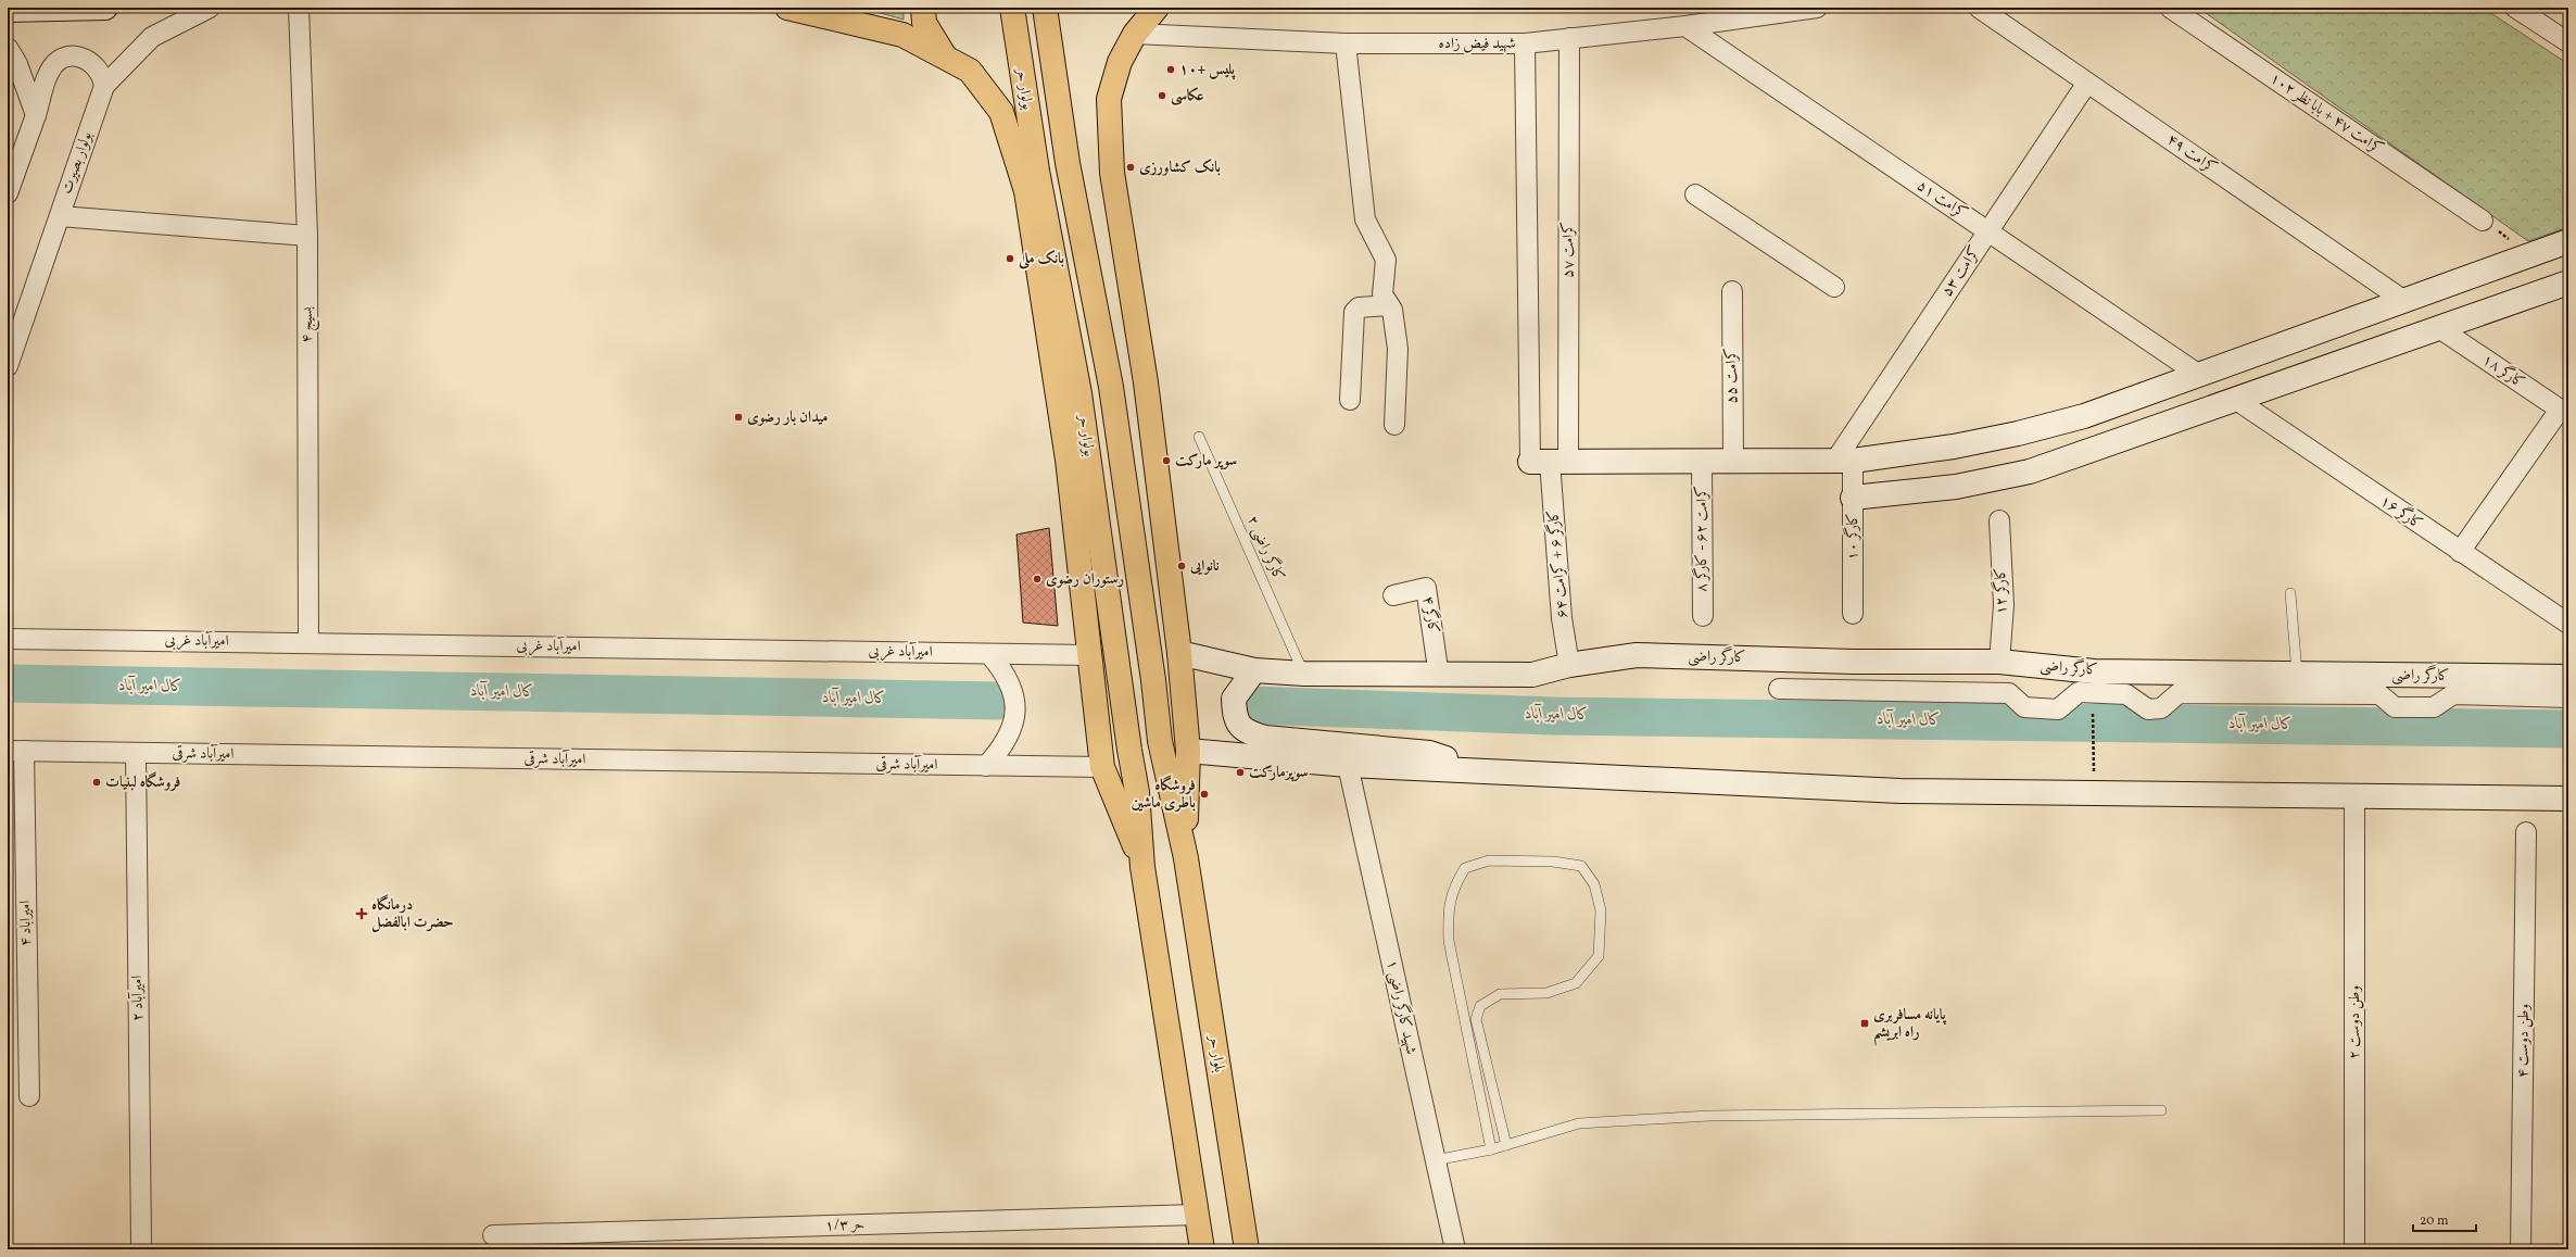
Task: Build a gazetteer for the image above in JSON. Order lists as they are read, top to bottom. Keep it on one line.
{"streets":{"main road":["بولوار حر","بلوار حر"],"street":["شهید فیض زاده","کرامت ۴۷ + بابا نظر ۱۰۲","کرامت ۴۹","بولوار بصیرت","کرامت ۵۱","کرامت ۵۷","کرامت ۵۳","بسیج ۴","کارگر ۱۸","کرامت ۵۵","کارگر ۱۶","کارگر ۱۰","کرامت ۶۲ - کارگر ۸","کارگر ۶ + کرامت ۶۴","کارگر ۱۲","کارگر ۴","امیرآباد غربی","کارگر راضی","امیرآباد شرقی","امیراباد ۴","امیرآباد ۲","شهید کارگر راضی ۱","وطن دوست ۲","وطن دوست ۴","حر ۱/۳"],"lane":["کارگر راضی ۲"]},"crossings":[["شهید فیض زاده","کرامت ۵۱"],["شهید فیض زاده","کرامت ۵۷"],["بولوار حر","بلوار حر"],["کرامت ۴۹","کرامت ۵۳"],["کرامت ۵۱","کرامت ۵۳"],["کرامت ۵۷","کارگر ۶ + کرامت ۶۴"],["کرامت ۵۳","کارگر ۱۰"],["بسیج ۴","امیرآباد غربی"],["کارگر راضی ۲","کارگر راضی"],["کارگر ۶ + کرامت ۶۴","کارگر راضی"],["کارگر ۱۲","کارگر راضی"],["کارگر ۴","کارگر راضی"],["امیرآباد شرقی","امیراباد ۴"],["امیرآباد شرقی","امیرآباد ۲"]],"water":["کال امیر آباد"],"places":{"other":["پلیس +۱۰","عکاسی","بانک کشاورزی","بانک ملی","میدان بار رضوی","سوپر مارکت","نانوایی","رستوران رضوی","سوپرمارکت","فروشگاه لبنیات","فروشگاه باطری ماشین"],"health":["درمانگاه حضرت ابالفضل"],"transit":["پایانه مسافربری راه ابریشم"]},"scale_bar":"20 m"}
